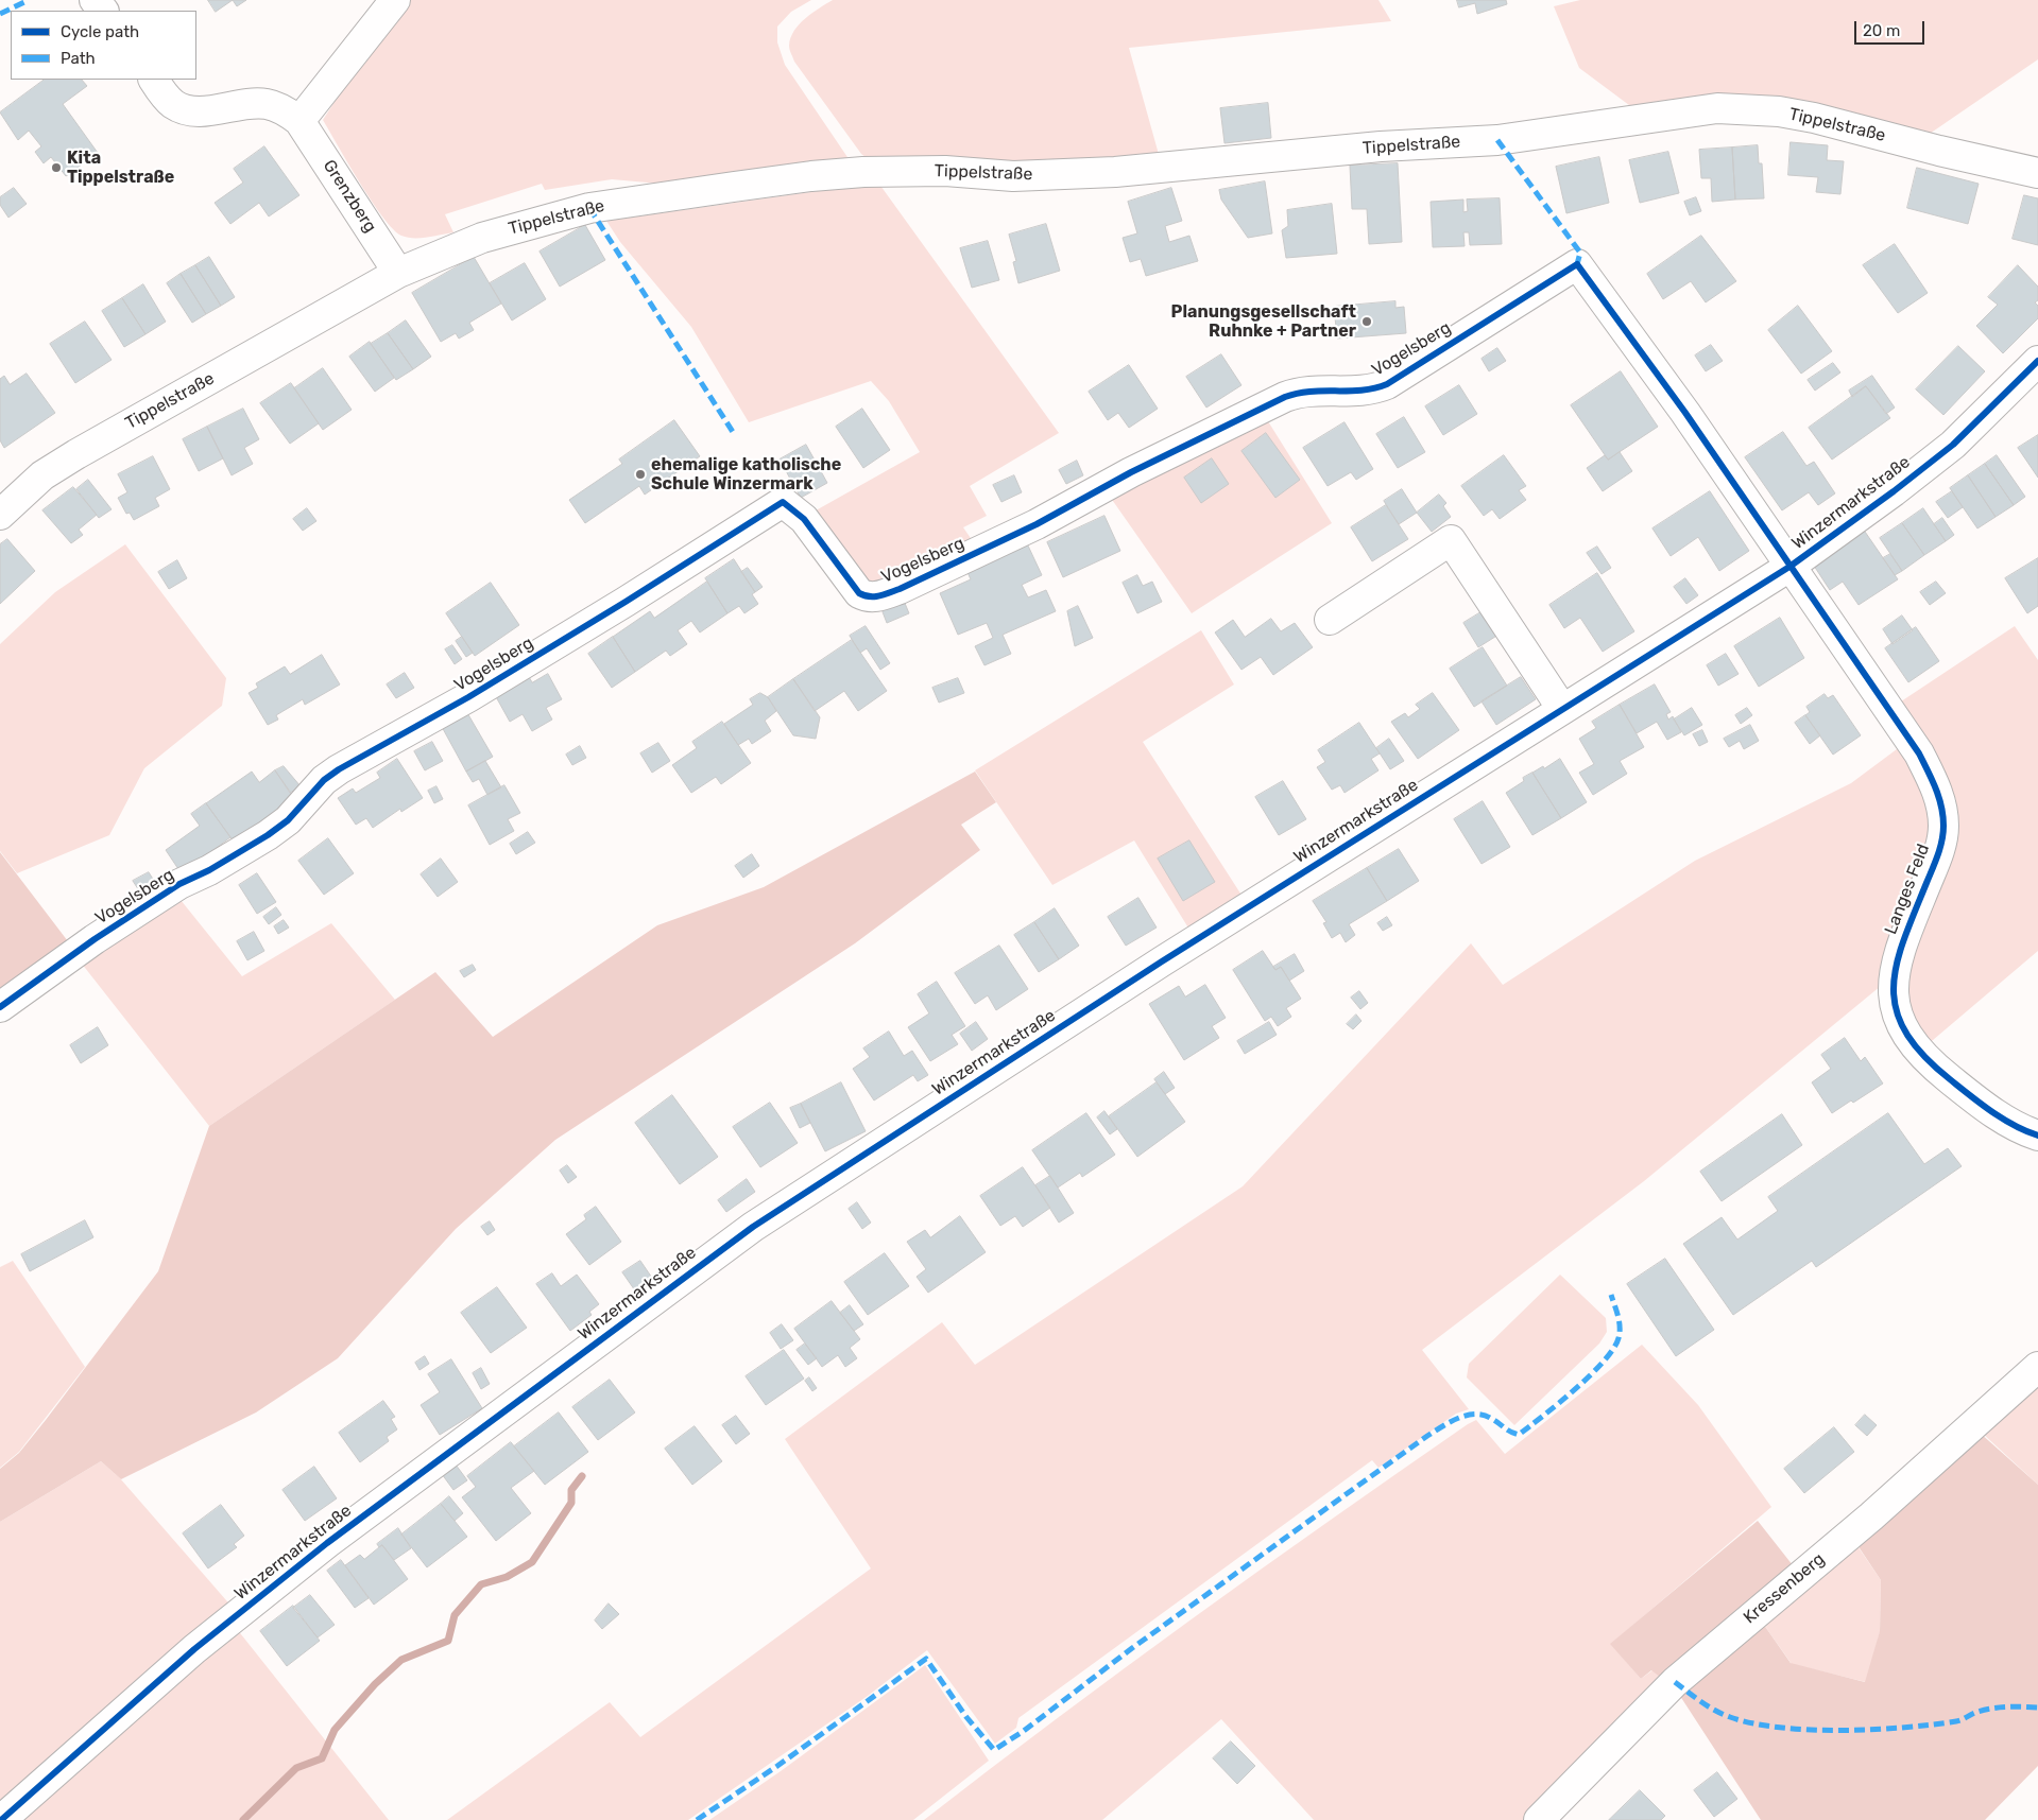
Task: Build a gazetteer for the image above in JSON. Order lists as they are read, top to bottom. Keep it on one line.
{"streets":{"street":["Tippelstraße","Grenzberg","Vogelsberg","Winzermarkstraße","Langes Feld","Kressenberg"]},"crossings":[["Tippelstraße","Grenzberg"],["Vogelsberg","Winzermarkstraße"],["Vogelsberg","Langes Feld"],["Winzermarkstraße","Langes Feld"]],"places":["Kita Tippelstraße","Planungsgesellschaft Ruhnke + Partner","ehemalige katholische Schule Winzermark"],"legend":["Cycle path","Path"],"scale_bar":"20 m"}
